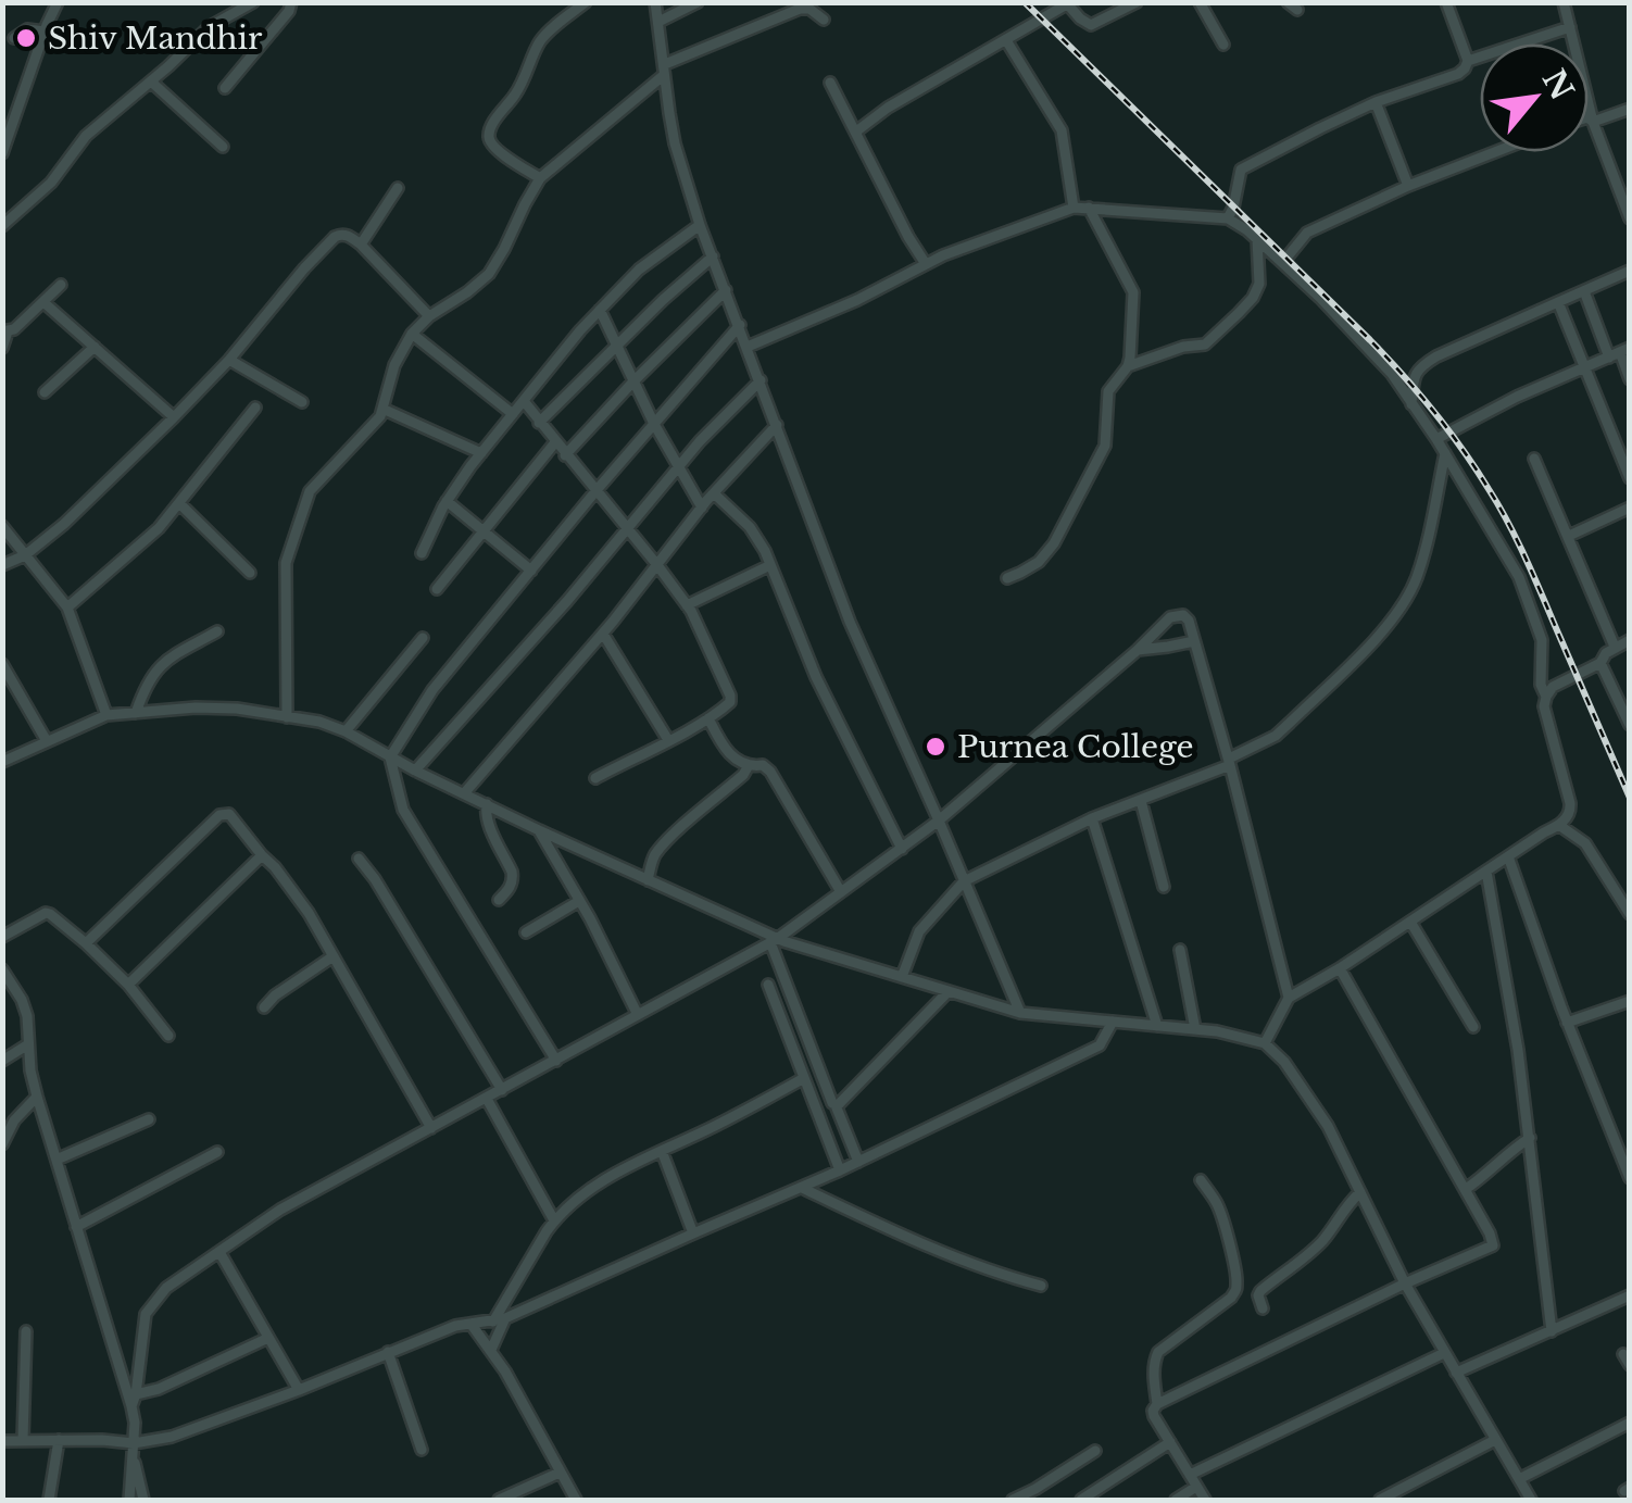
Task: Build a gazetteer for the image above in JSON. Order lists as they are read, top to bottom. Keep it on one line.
{"places":["Shiv Mandhir","Purnea College"],"north":"top right"}
